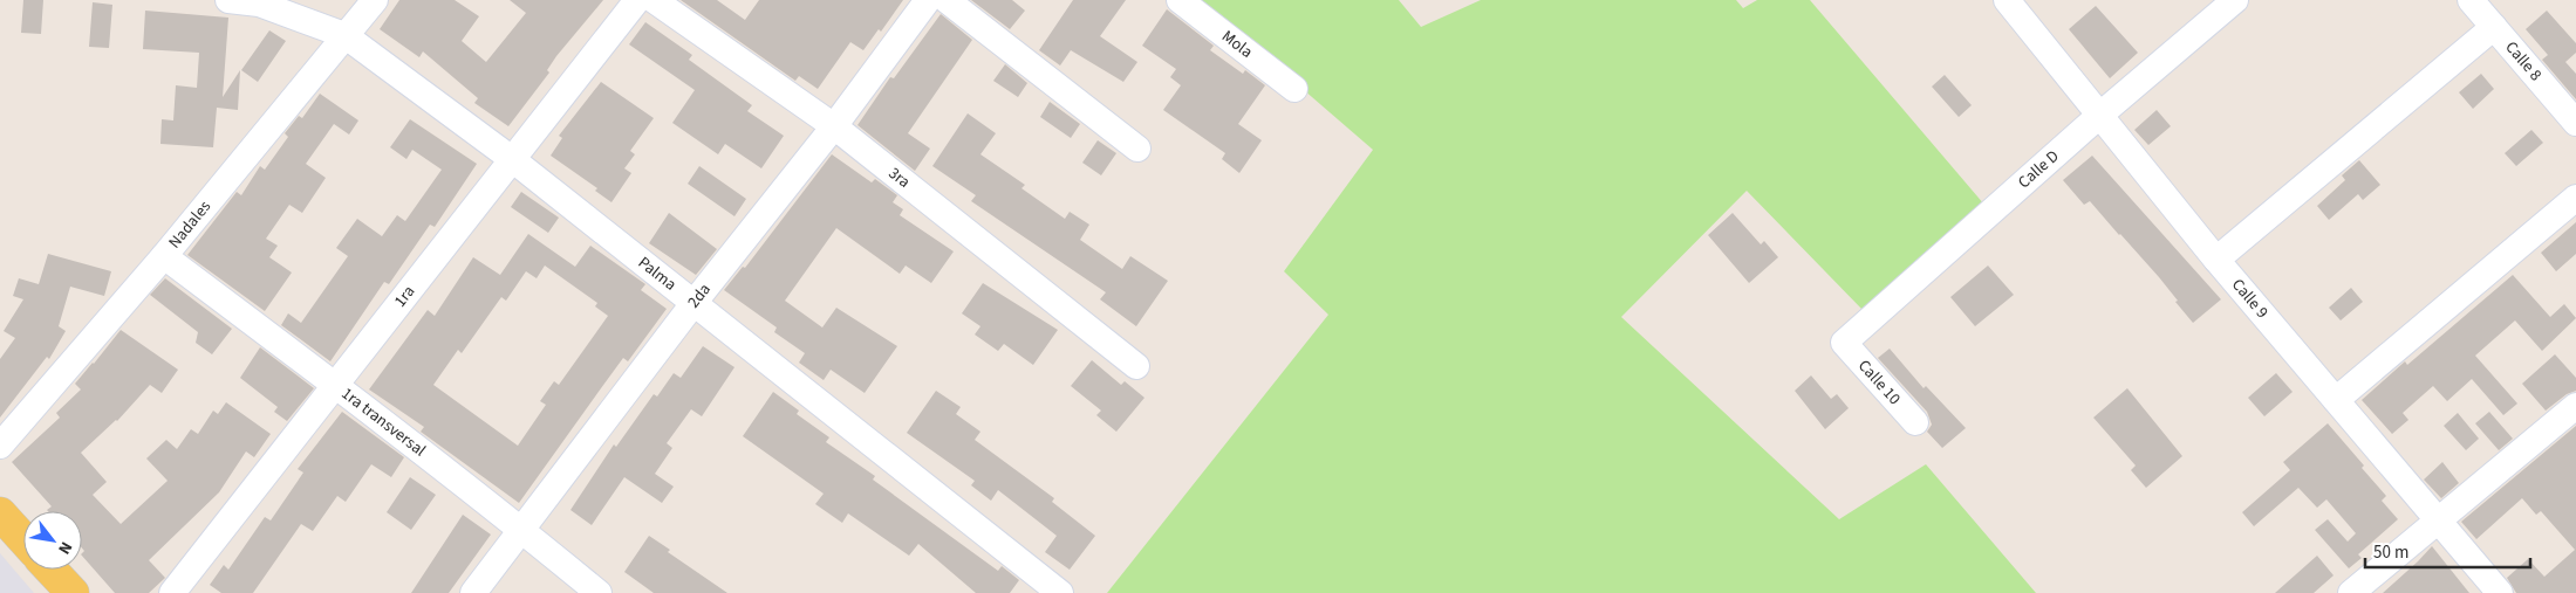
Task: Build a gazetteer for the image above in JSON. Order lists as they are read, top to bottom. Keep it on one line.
{"streets":{"street":["Mola","Calle 8","Calle D","3ra","Nadales","Palma","1ra","2da","Calle 9","Calle 10","1ra transversal"]},"crossings":[["Calle D","Calle 9"],["Calle D","Calle 10"],["3ra","2da"],["Nadales","Palma"],["Nadales","1ra transversal"],["Palma","1ra"],["Palma","2da"],["1ra","1ra transversal"],["2da","1ra transversal"]],"scale_bar":"50 m","north":"bottom right"}
